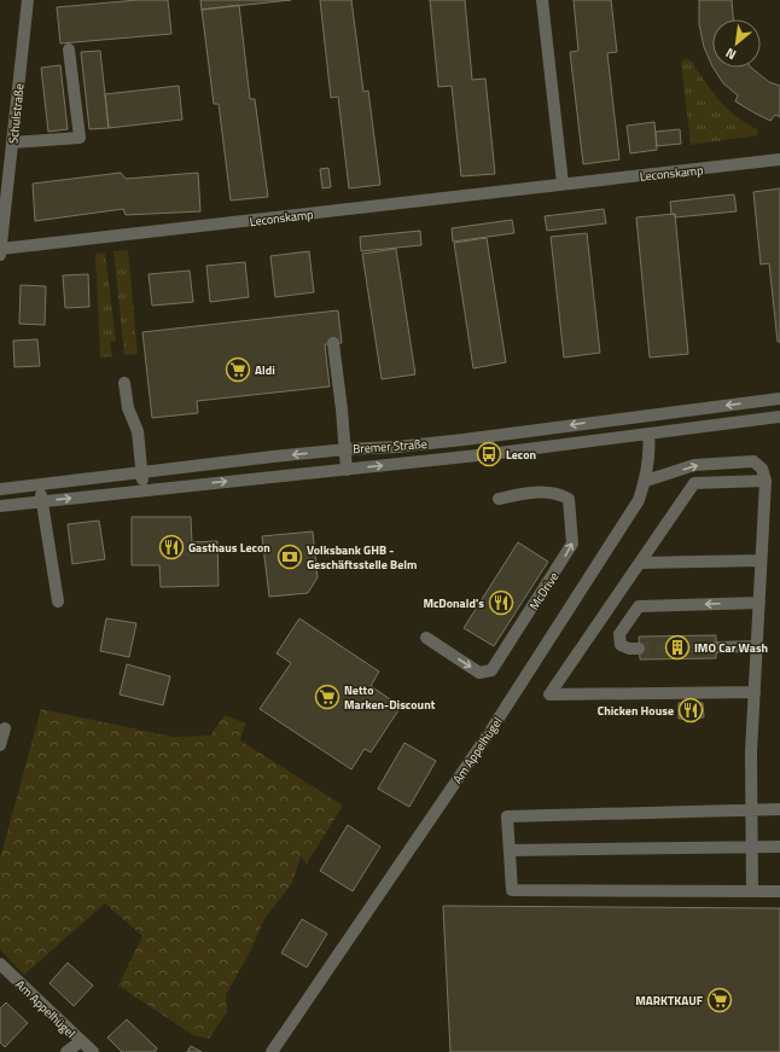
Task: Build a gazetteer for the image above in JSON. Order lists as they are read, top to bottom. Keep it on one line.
{"streets":{"street":["Schulstraße","Leconskamp","Bremer Straße","McDrive","Am Appelhügel"]},"crossings":[["Schulstraße","Leconskamp"],["Bremer Straße","Am Appelhügel"]],"places":{"supermarket":["Aldi","Netto Marken-Discount","MARKTKAUF"],"bus stop":["Lecon"],"restaurant":["Gasthaus Lecon","McDonald's","Chicken House"],"bank":["Volksbank GHB - Geschäftsstelle Belm"],"building":["IMO Car Wash"]},"north":"bottom left"}
